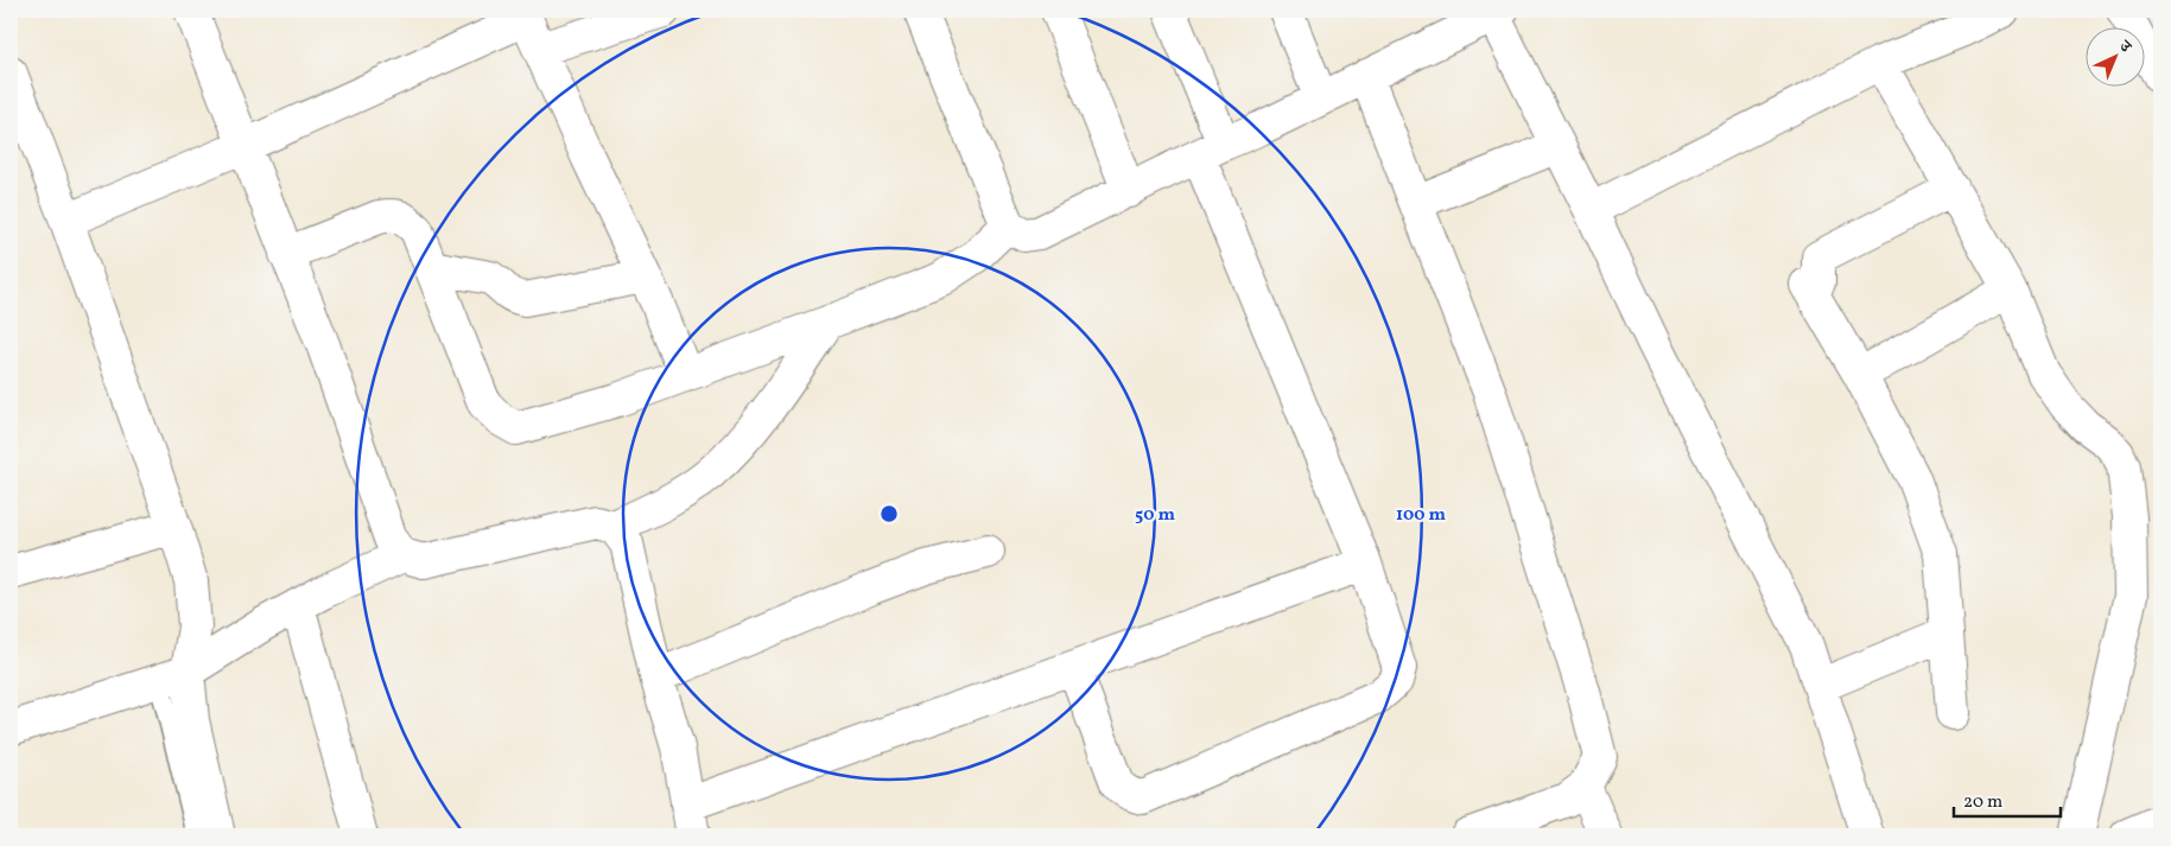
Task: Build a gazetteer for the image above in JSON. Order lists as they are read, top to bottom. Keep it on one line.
{"scale_bar":"20 m","north":"top right","rings":["50 m","100 m"]}
